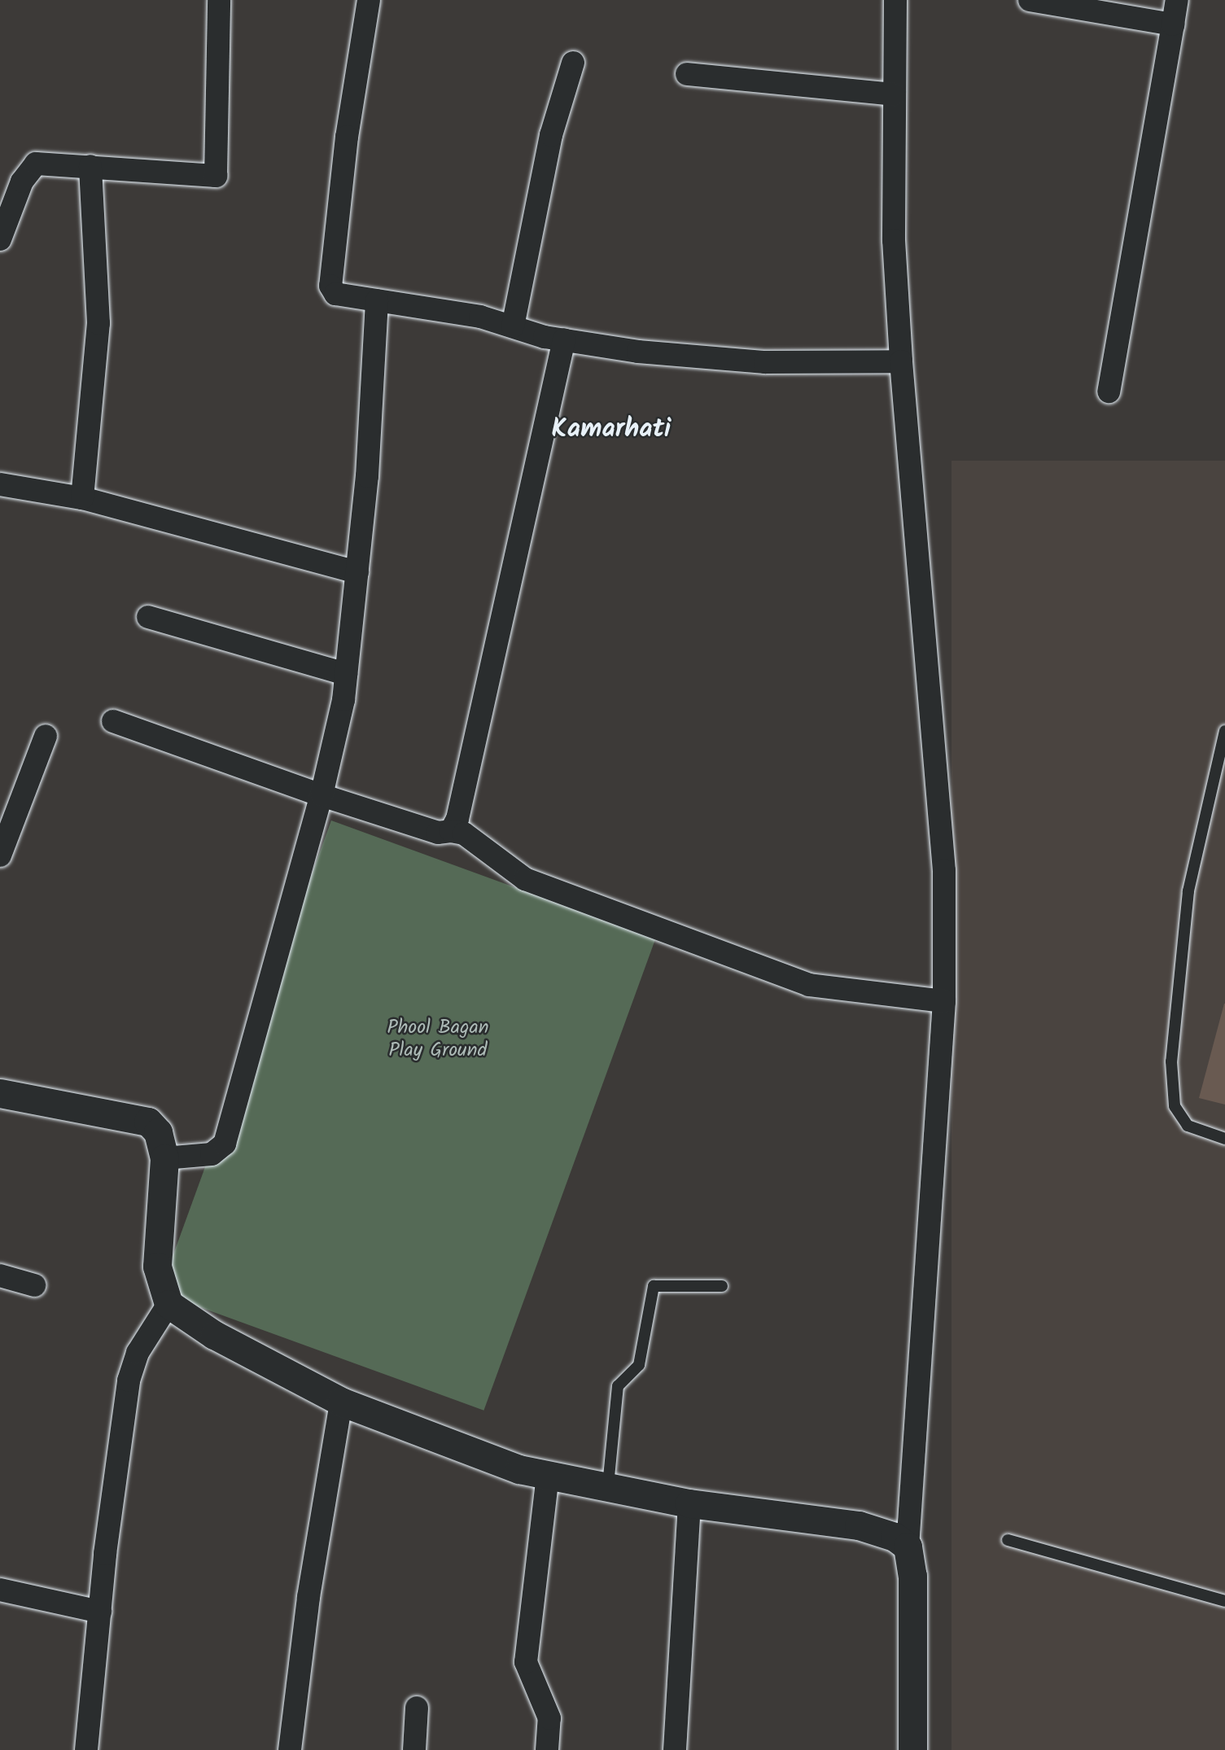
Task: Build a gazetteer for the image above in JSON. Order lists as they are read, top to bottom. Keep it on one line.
{"districts":["Kamarhati"],"parks":["Phool Bagan Play Ground"]}
